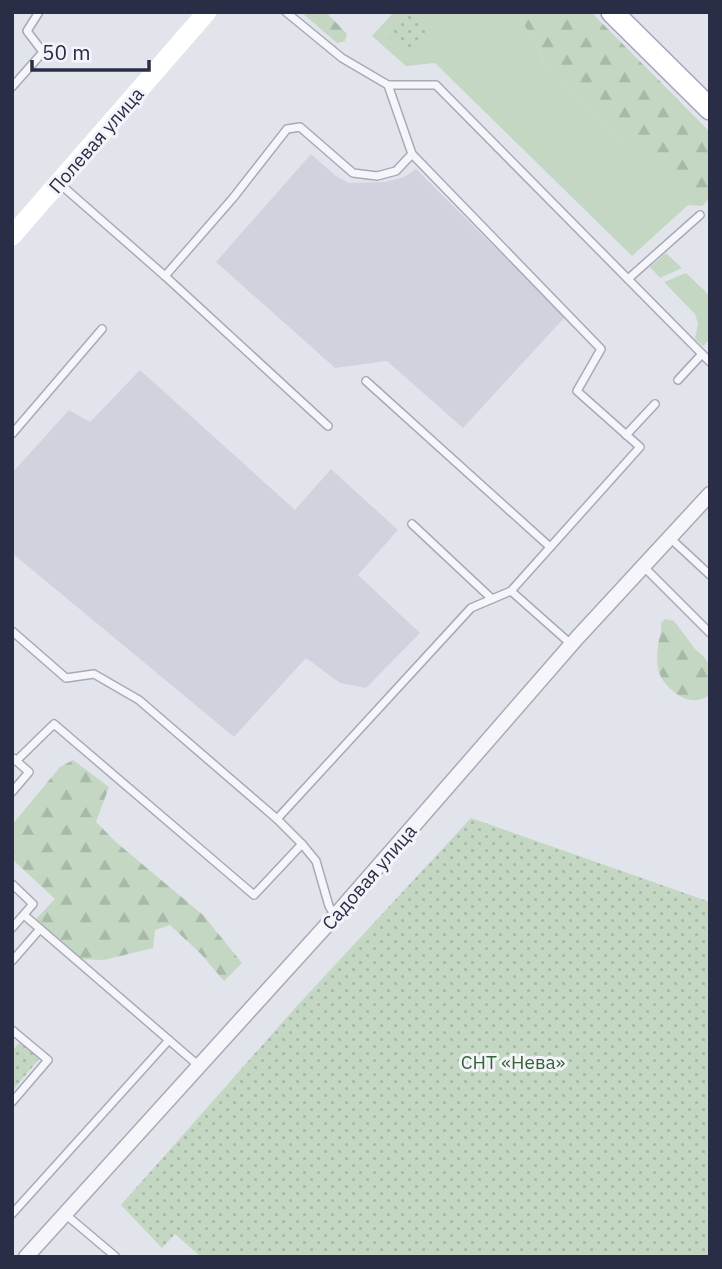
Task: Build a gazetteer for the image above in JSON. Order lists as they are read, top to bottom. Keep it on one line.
{"streets":{"street":["Полевая улица","Садовая улица"]},"parks":["СНТ «Нева»"],"scale_bar":"50 m"}
